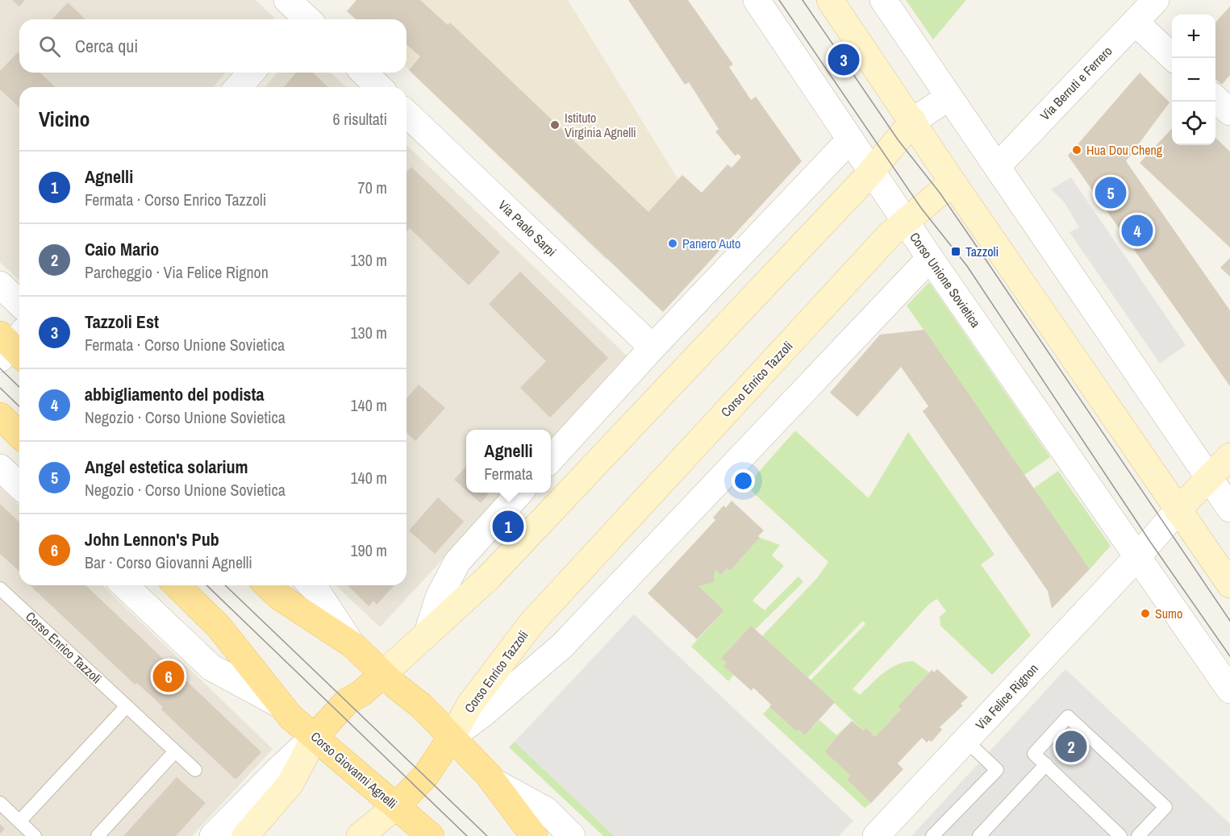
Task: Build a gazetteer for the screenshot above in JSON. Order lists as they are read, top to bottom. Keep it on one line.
{"streets":{"main road":["Corso Giovanni Agnelli"],"street":["Via Berruti e Ferrero","Via Paolo Sarpi","Corso Unione Sovietica","Corso Enrico Tazzoli","Via Felice Rignon"]},"crossings":[["Corso Unione Sovietica","Corso Enrico Tazzoli"],["Corso Unione Sovietica","Via Felice Rignon"]],"places":{"other":["Istituto Virginia Agnelli","Hua Dou Cheng","Panero Auto","Sumo"],"transit":["Tazzoli"]},"page":{"map_buttons":["+","−"],"search":"Cerca qui","pins":["3","5","4","1","6","2"],"heading":["Vicino","6 risultati"],"list":[{"mark":"1","name":"Agnelli","note":"Fermata · Corso Enrico Tazzoli","value":"70 m"},{"mark":"2","name":"Caio Mario","note":"Parcheggio · Via Felice Rignon","value":"130 m"},{"mark":"3","name":"Tazzoli Est","note":"Fermata · Corso Unione Sovietica","value":"130 m"},{"mark":"4","name":"abbigliamento del podista","note":"Negozio · Corso Unione Sovietica","value":"140 m"},{"mark":"5","name":"Angel estetica solarium","note":"Negozio · Corso Unione Sovietica","value":"140 m"},{"mark":"6","name":"John Lennon's Pub","note":"Bar · Corso Giovanni Agnelli","value":"190 m"}],"popup":["Agnelli","Fermata"]}}
